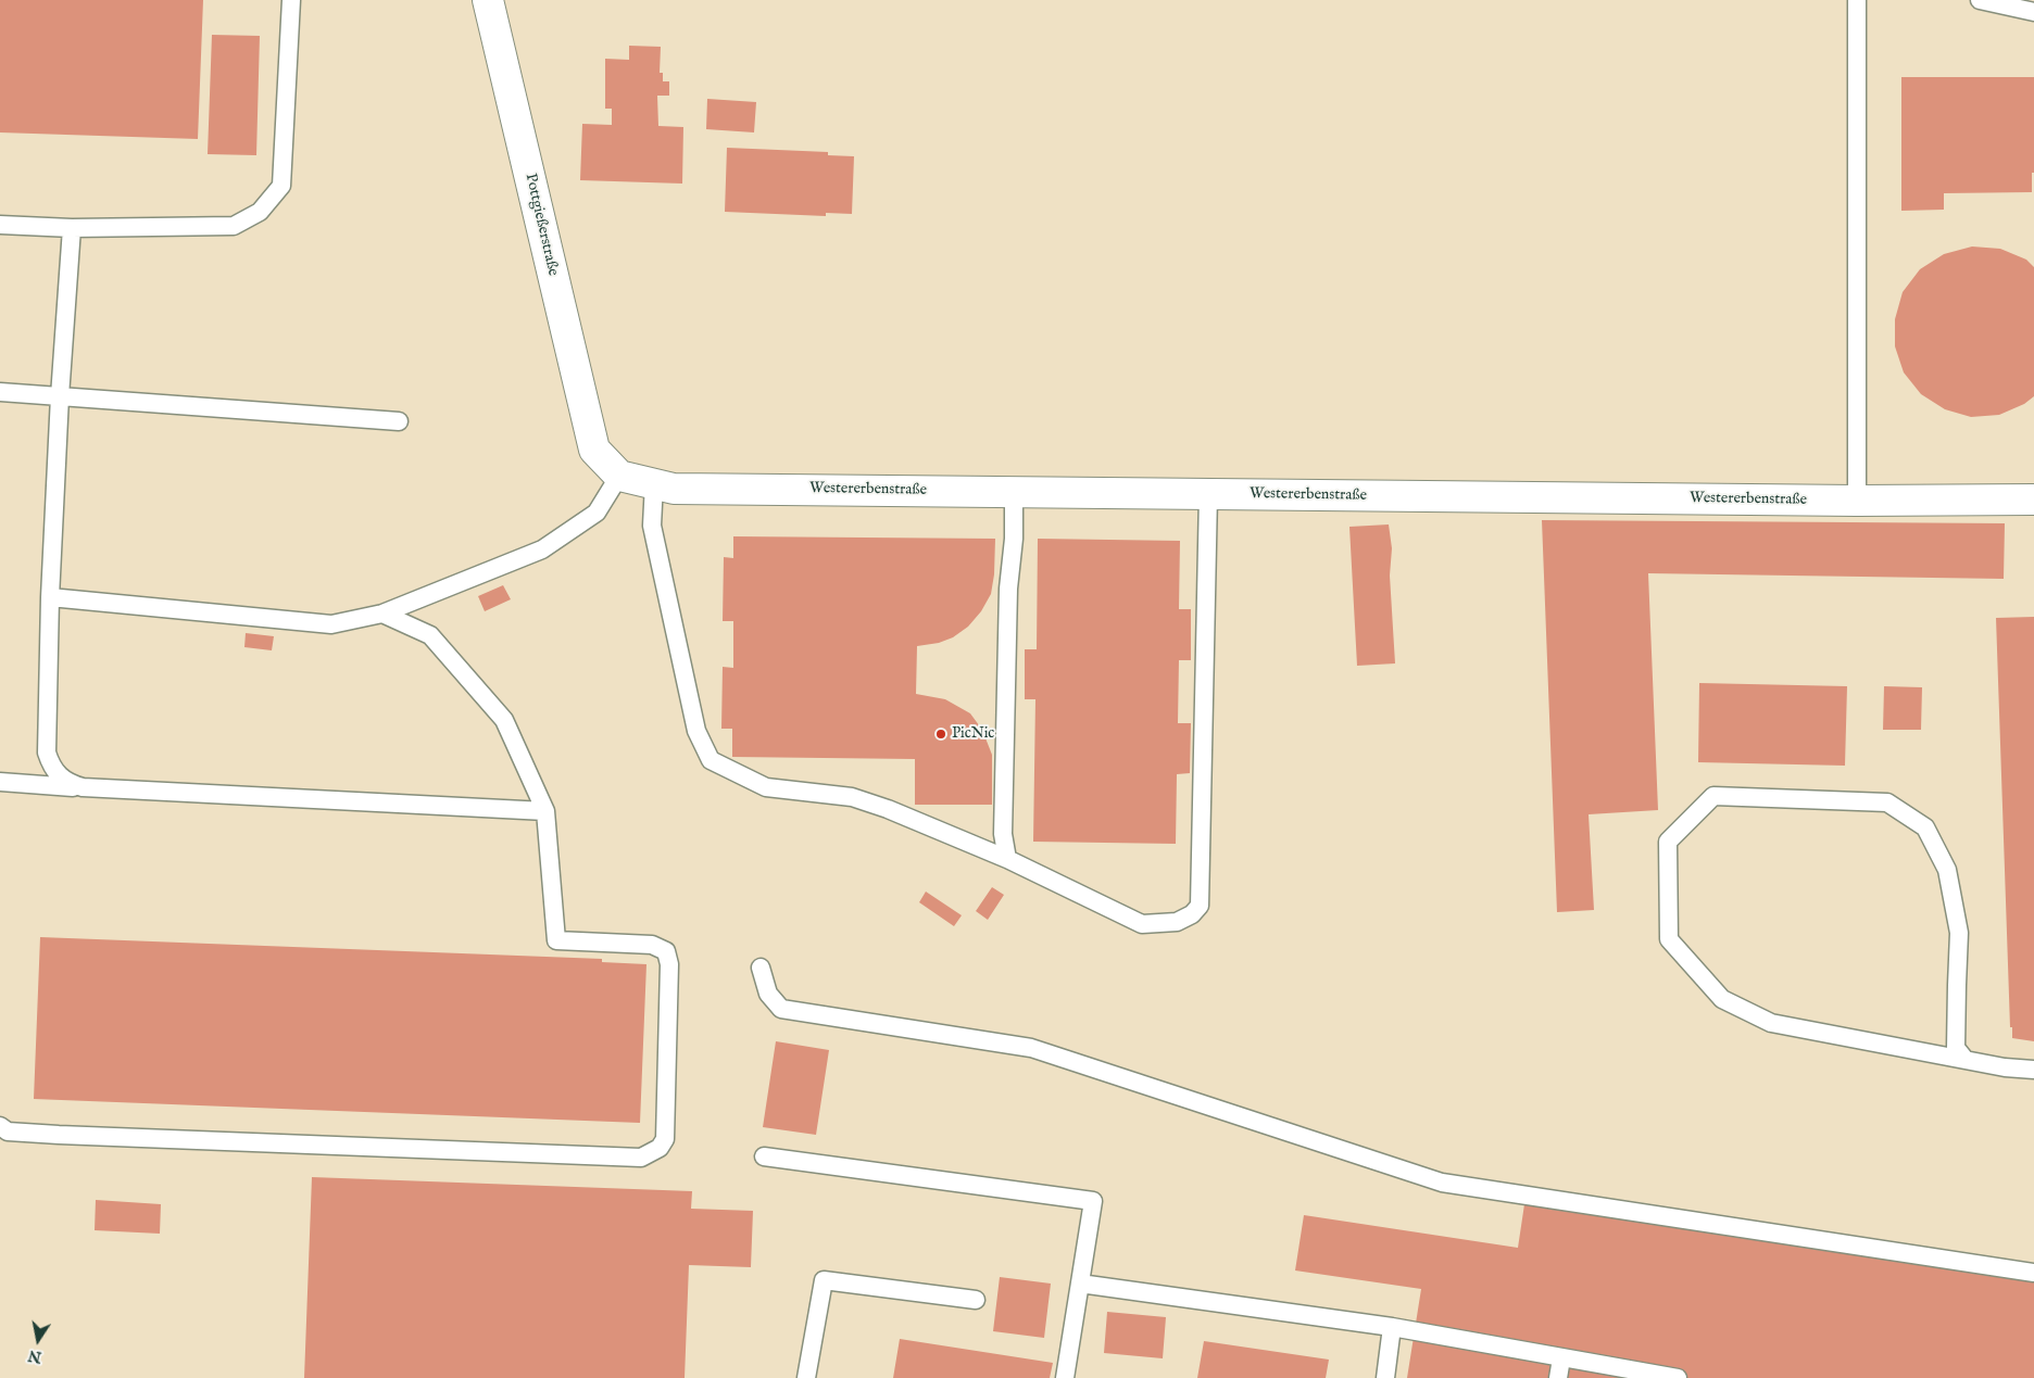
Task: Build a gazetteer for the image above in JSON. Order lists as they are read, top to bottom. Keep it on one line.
{"streets":{"street":["Pottgießerstraße","Westererbenstraße"]},"crossings":[["Pottgießerstraße","Westererbenstraße"]],"places":["PicNic"],"north":"bottom"}
